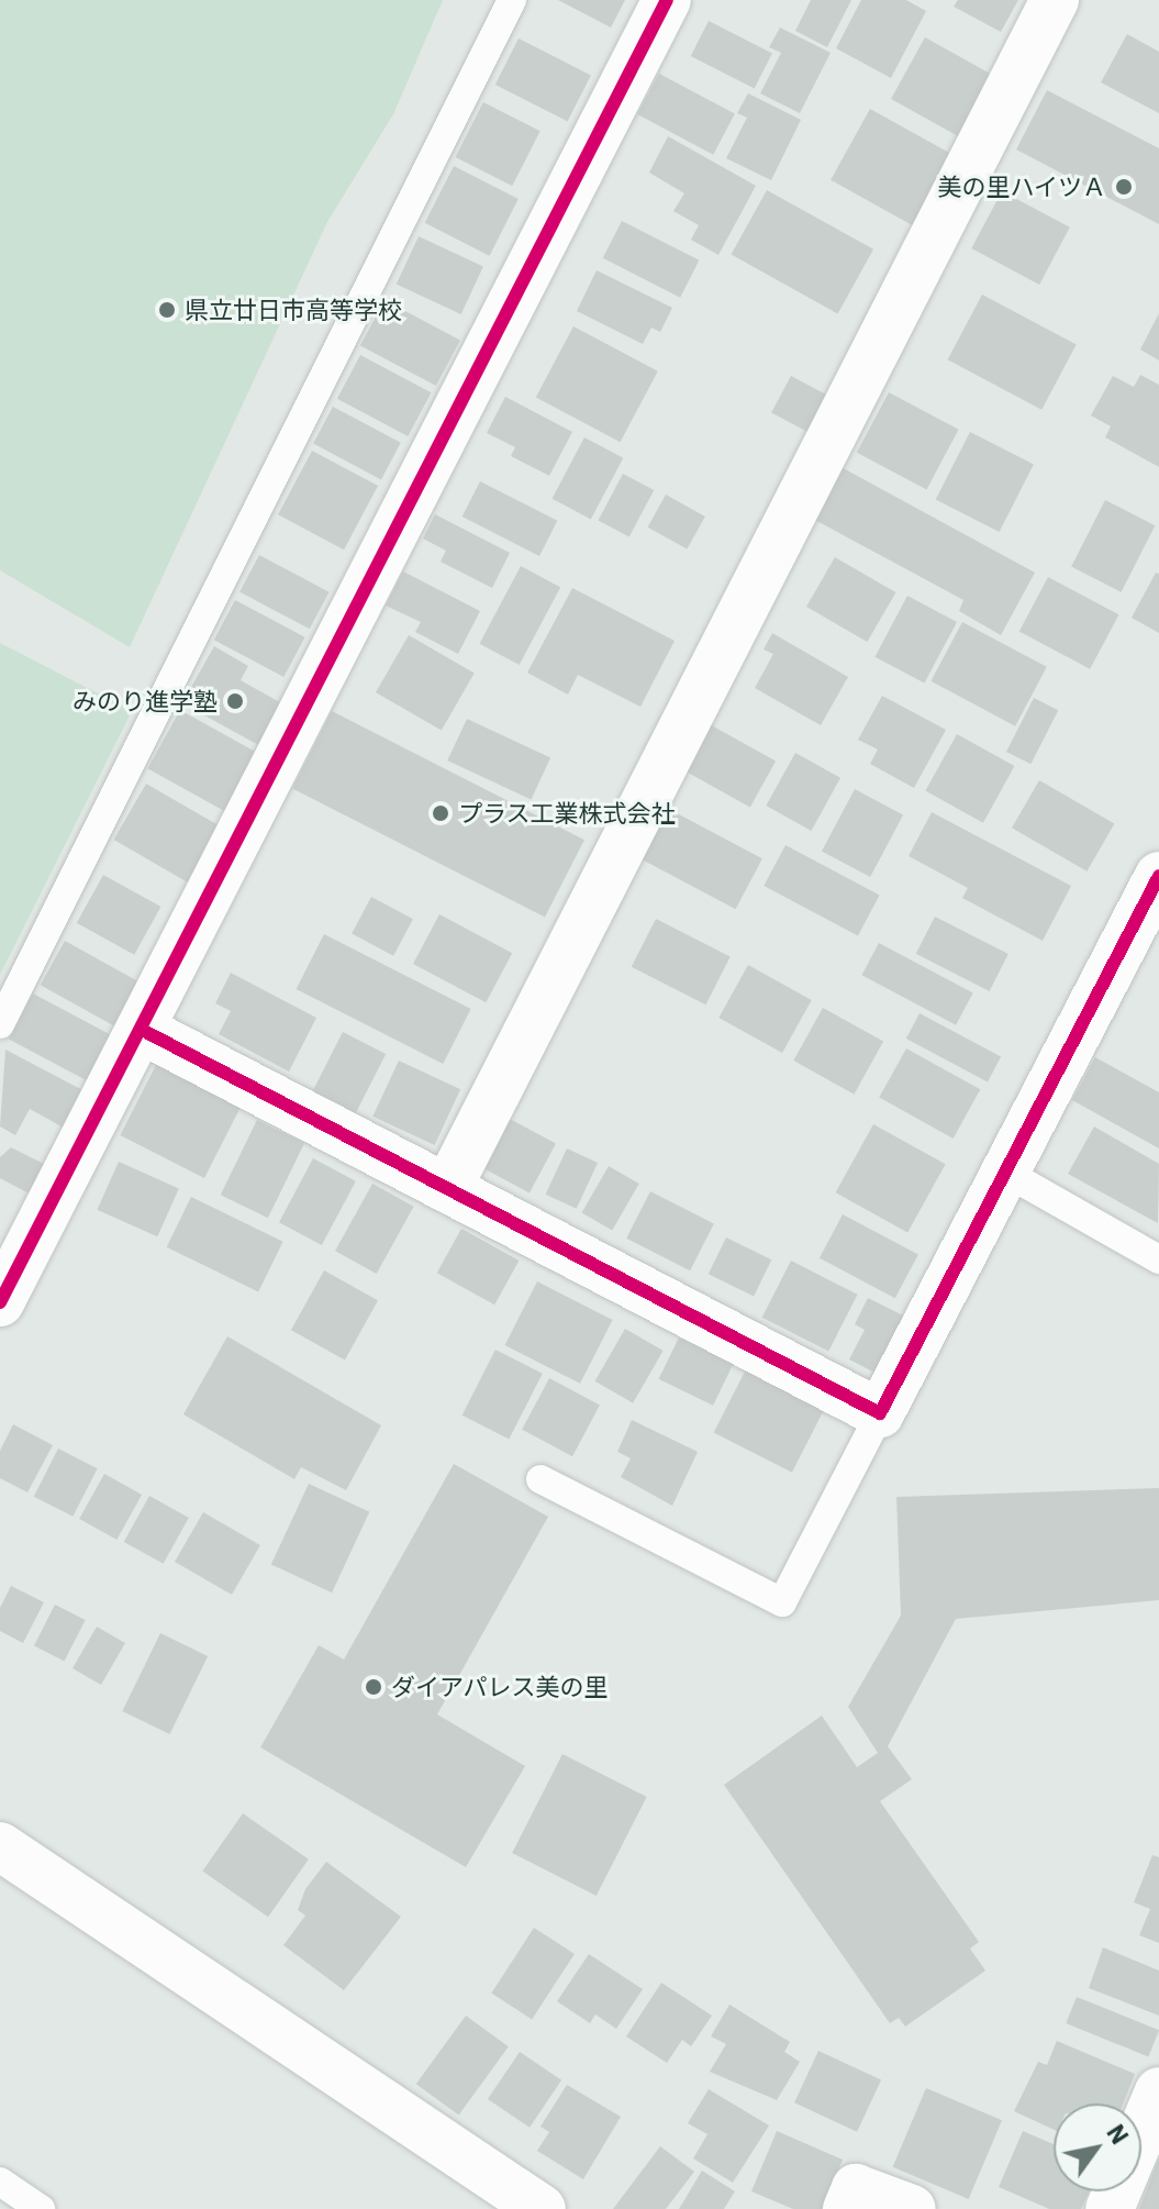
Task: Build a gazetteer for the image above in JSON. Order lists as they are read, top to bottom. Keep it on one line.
{"places":["美の里ハイツＡ","県立廿日市高等学校","みのり進学塾","プラス工業株式会社","ダイアパレス美の里"],"north":"top right"}
